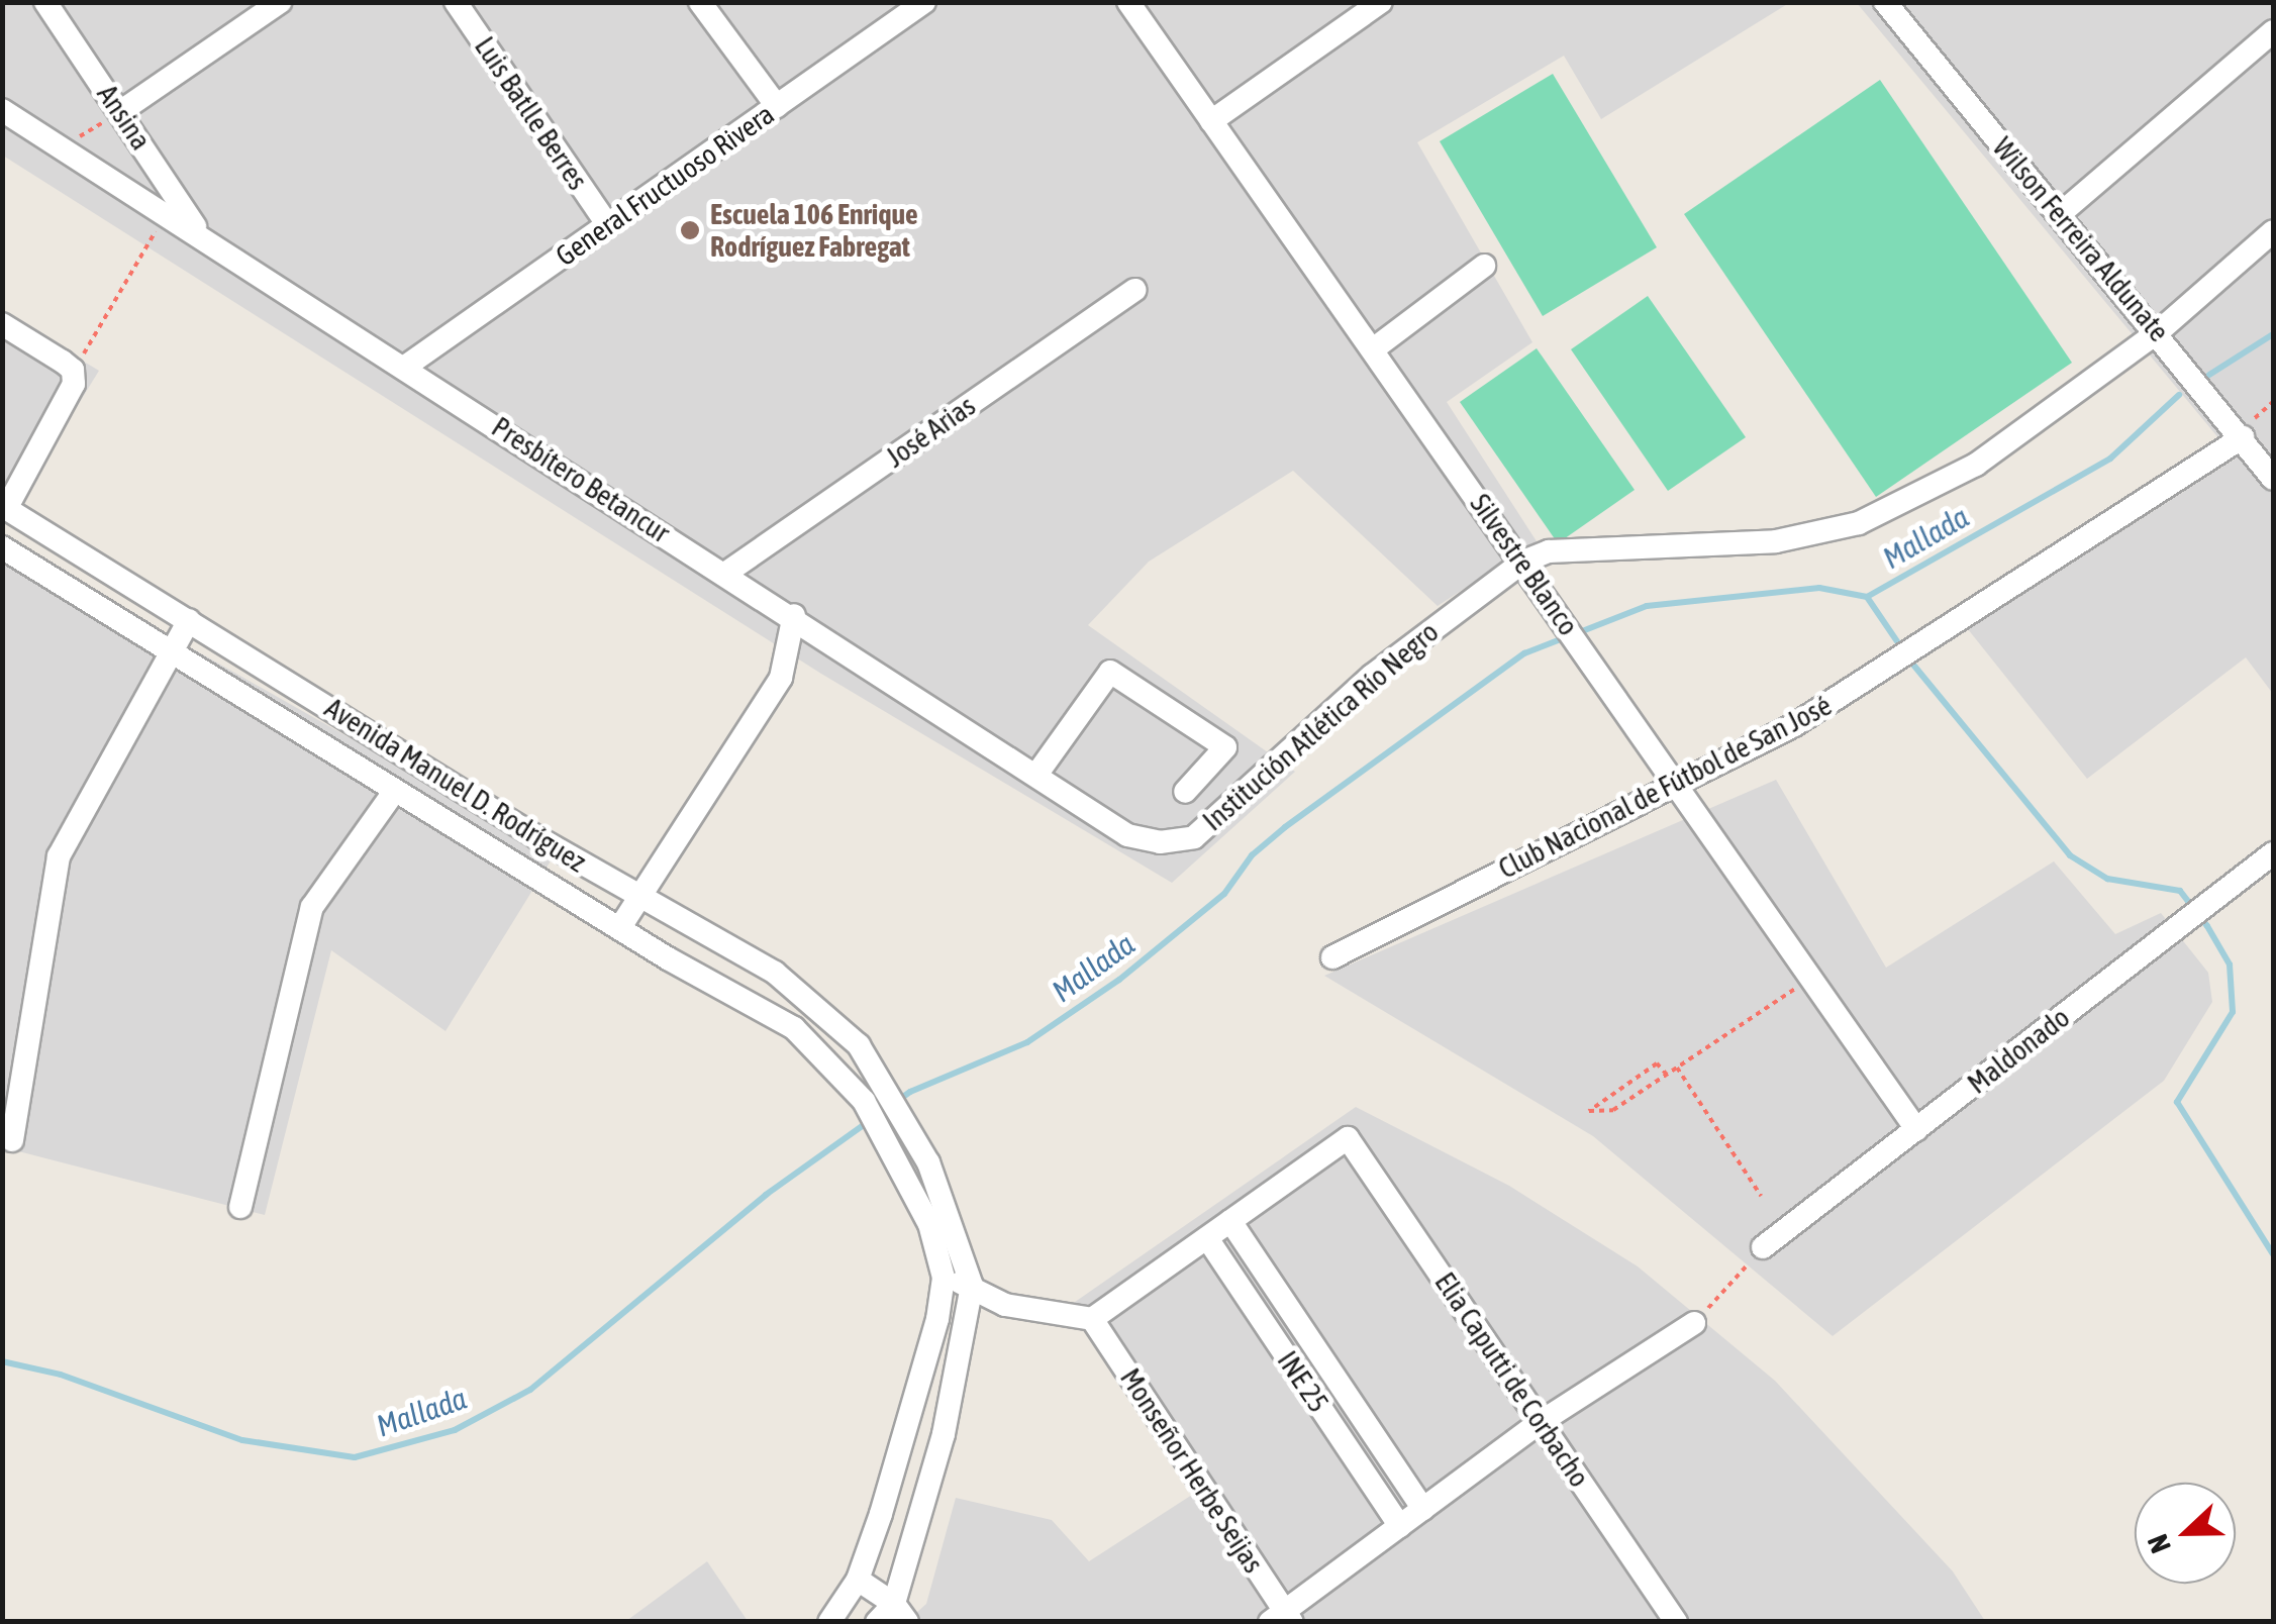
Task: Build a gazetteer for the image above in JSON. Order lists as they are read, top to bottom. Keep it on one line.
{"streets":{"street":["Luis Batlle Berres","Ansina","General Fructuoso Rivera","Wilson Ferreira Aldunate","José Arias","Presbítero Betancur","Silvestre Blanco","Institución Atlética Río Negro","Avenida Manuel D. Rodríguez","Club Nacional de Fútbol de San José","Maldonado","Elia Caputti de Corbacho","INE 25","Monseñor Herbe Seijas"]},"crossings":[["Luis Batlle Berres","General Fructuoso Rivera"],["Ansina","Presbítero Betancur"],["General Fructuoso Rivera","Presbítero Betancur"],["Wilson Ferreira Aldunate","Institución Atlética Río Negro"],["Wilson Ferreira Aldunate","Club Nacional de Fútbol de San José"],["José Arias","Presbítero Betancur"],["Presbítero Betancur","Institución Atlética Río Negro"],["Silvestre Blanco","Institución Atlética Río Negro"],["Silvestre Blanco","Club Nacional de Fútbol de San José"],["Silvestre Blanco","Maldonado"],["Elia Caputti de Corbacho","INE 25"]],"water":["Mallada"],"places":["Escuela 106 Enrique Rodríguez Fabregat"],"north":"left"}
